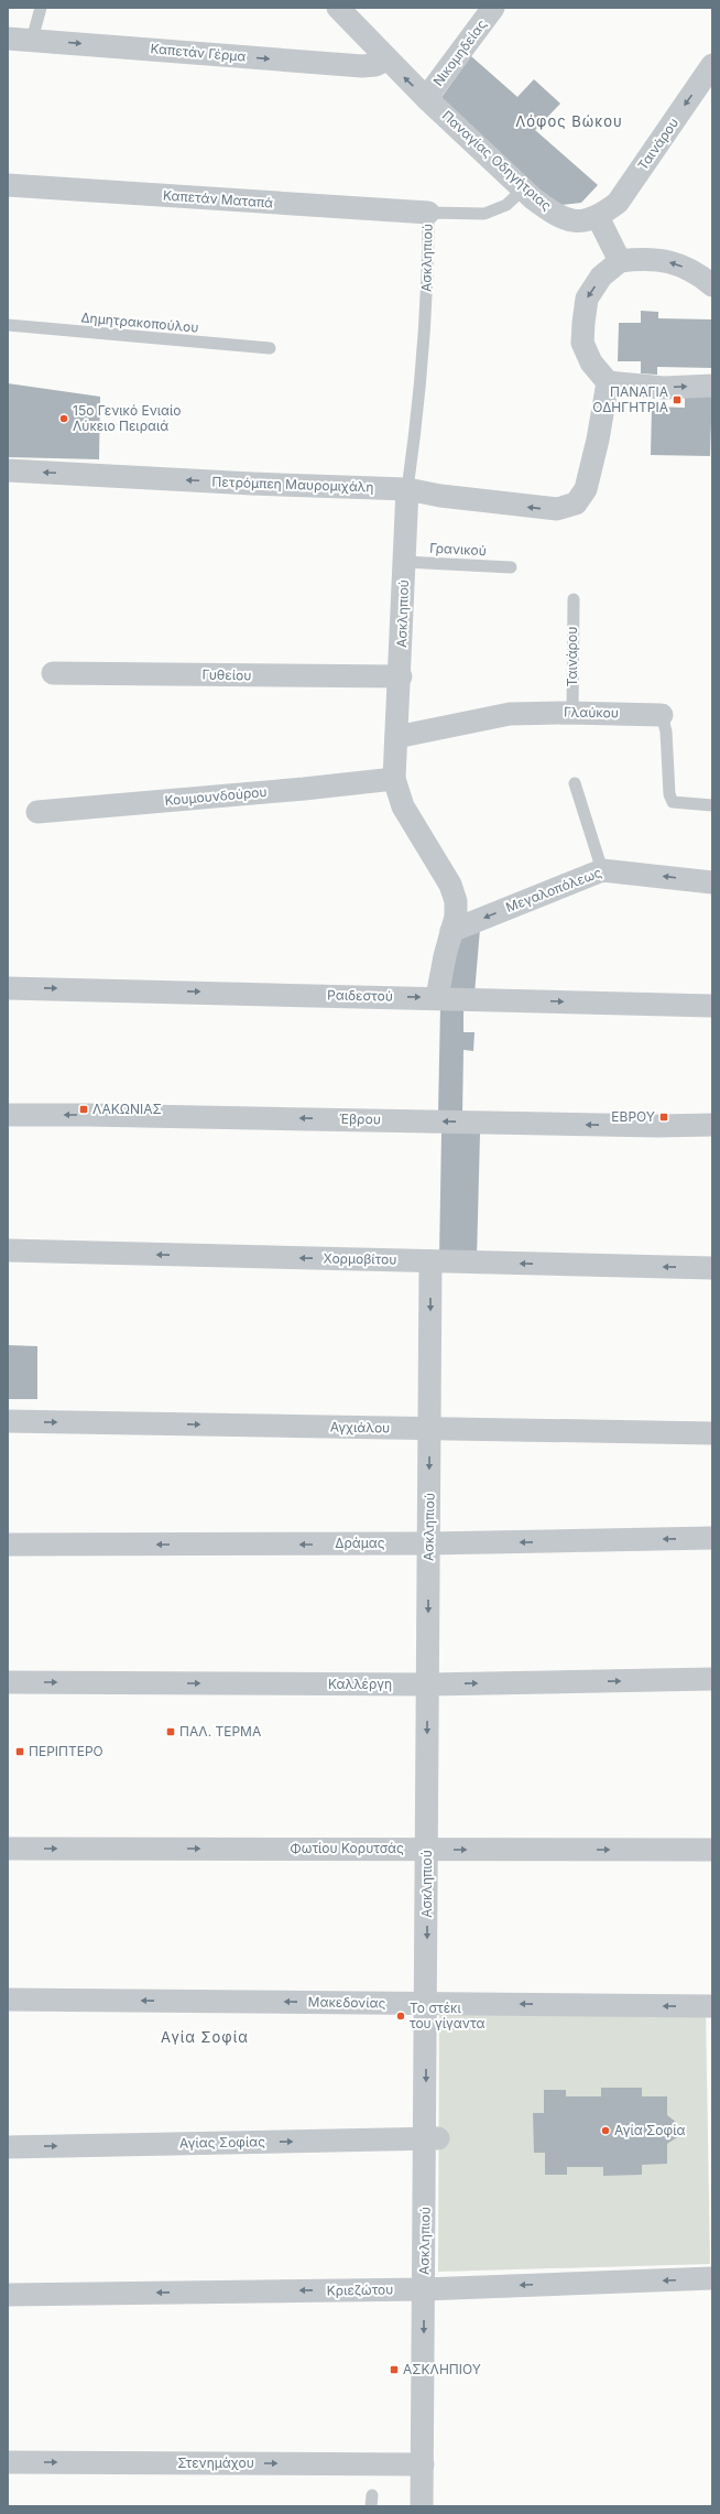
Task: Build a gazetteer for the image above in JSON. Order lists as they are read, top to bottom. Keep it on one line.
{"streets":{"street":["Καπετάν Γέρμα","Νικομηδείας","Ταινάρου","Παναγίας Οδηγήτριας","Καπετάν Ματαπά","Ασκληπιού","Πετρόμπεη Μαυρομιχάλη","Γυθείου","Γλαύκου","Κουμουνδούρου","Μεγαλοπόλεως","Ραιδεστού","Έβρου","Χορμοβίτου","Αγχιάλου","Δράμας","Καλλέργη","Φωτίου Κορυτσάς","Μακεδονίας","Αγίας Σοφίας","Κριεζώτου","Στενημάχου"],"lane":["Δημητρακοπούλου","Γρανικού"]},"crossings":[["Καπετάν Γέρμα","Παναγίας Οδηγήτριας"],["Νικομηδείας","Παναγίας Οδηγήτριας"],["Ταινάρου","Παναγίας Οδηγήτριας"],["Ταινάρου","Γλαύκου"],["Καπετάν Ματαπά","Ασκληπιού"],["Ασκληπιού","Πετρόμπεη Μαυρομιχάλη"],["Ασκληπιού","Γρανικού"],["Ασκληπιού","Γυθείου"],["Ασκληπιού","Γλαύκου"],["Ασκληπιού","Κουμουνδούρου"],["Ασκληπιού","Μεγαλοπόλεως"],["Ασκληπιού","Ραιδεστού"],["Ασκληπιού","Χορμοβίτου"],["Ασκληπιού","Αγχιάλου"],["Ασκληπιού","Δράμας"],["Ασκληπιού","Καλλέργη"],["Ασκληπιού","Φωτίου Κορυτσάς"],["Ασκληπιού","Μακεδονίας"],["Ασκληπιού","Αγίας Σοφίας"],["Ασκληπιού","Κριεζώτου"],["Ασκληπιού","Στενημάχου"]],"one_way":["Καπετάν Γέρμα","Ταινάρου","Ασκληπιού","Πετρόμπεη Μαυρομιχάλη","Μεγαλοπόλεως","Ραιδεστού","Έβρου","Χορμοβίτου","Αγχιάλου","Δράμας","Καλλέργη","Φωτίου Κορυτσάς","Μακεδονίας","Αγίας Σοφίας","Κριεζώτου","Στενημάχου"],"districts":["Λόφος Βώκου","Αγία Σοφία"],"places":{"transit":["ΠΑΝΑΓΙΑ ΟΔΗΓΗΤΡΙΑ","ΛΑΚΩΝΙΑΣ","ΕΒΡΟΥ","ΠΑΛ. ΤΕΡΜΑ","ΠΕΡΙΠΤΕΡΟ","ΑΣΚΛΗΠΙΟΥ"],"other":["15ο Γενικό Ενιαίο Λύκειο Πειραιά","Το στέκι του γίγαντα","Αγία Σοφία"]}}
